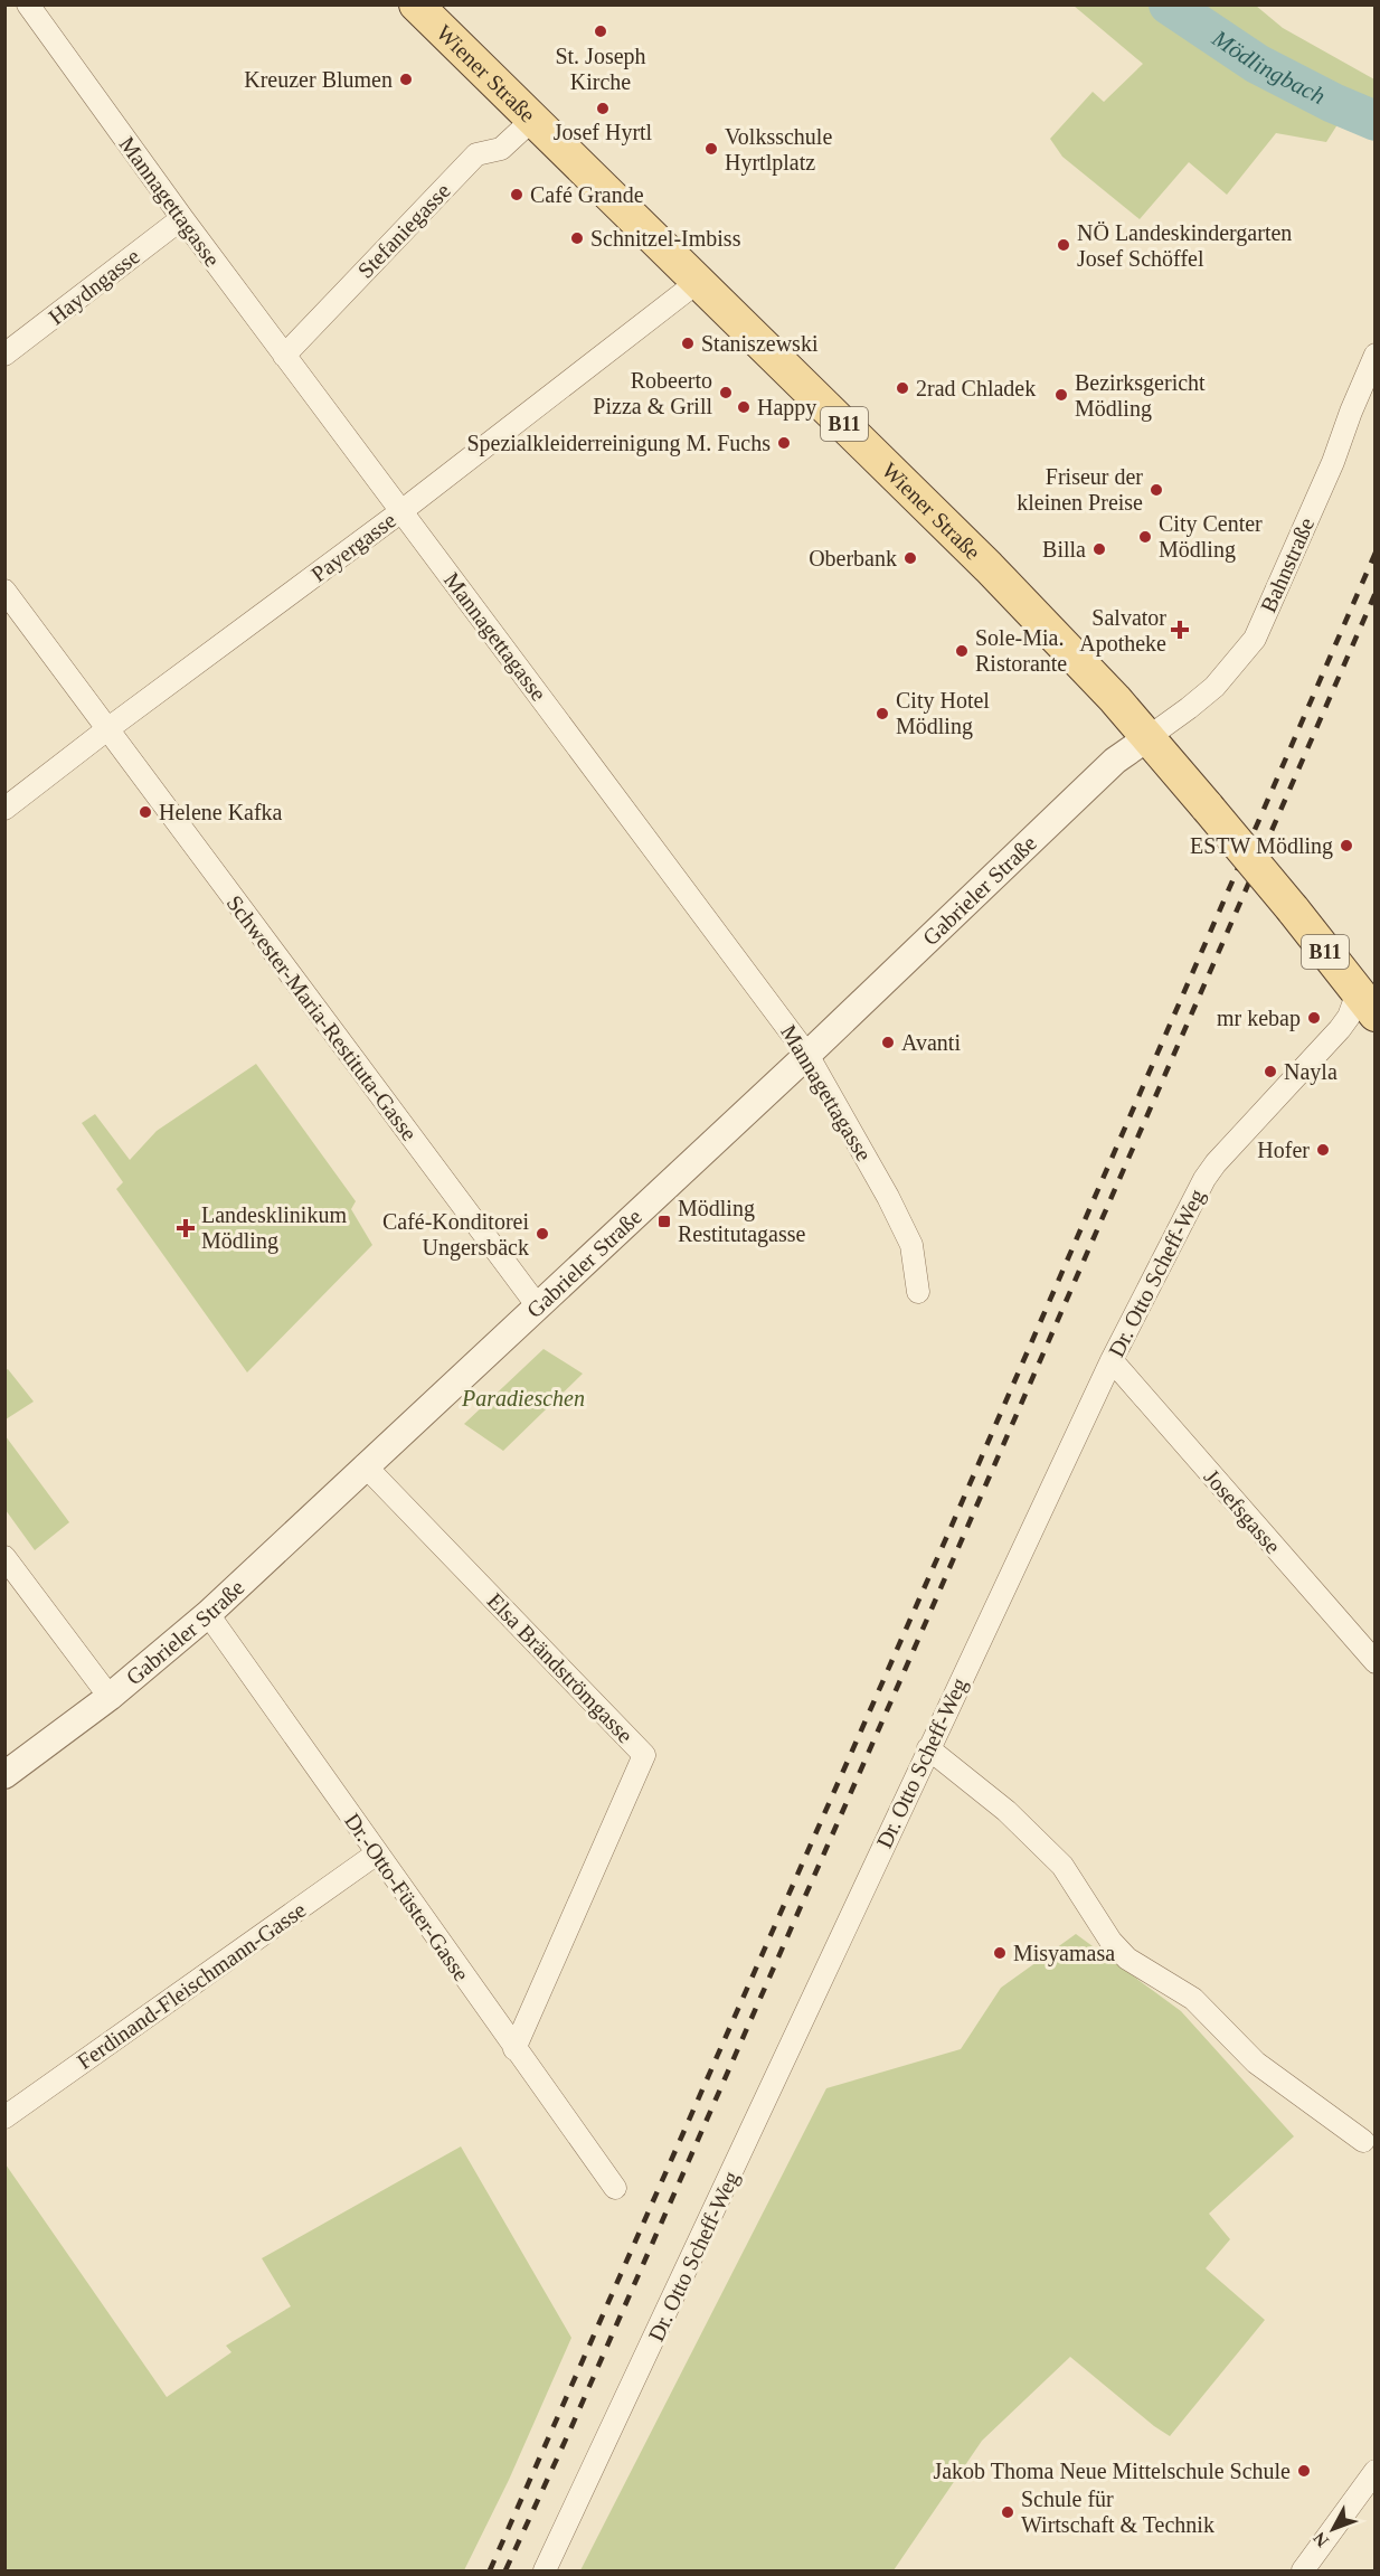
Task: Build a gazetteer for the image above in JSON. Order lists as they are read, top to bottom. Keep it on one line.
{"streets":{"main road":["Wiener Straße","B11"],"street":["Mannagettagasse","Stefaniegasse","Haydngasse","Payergasse","Bahnstraße","Gabrieler Straße","Schwester-Maria-Restituta-Gasse","Dr. Otto Scheff-Weg","Josefsgasse","Elsa Brändströmgasse","Dr.-Otto-Füster-Gasse","Ferdinand-Fleischmann-Gasse"]},"crossings":[["Wiener Straße","Stefaniegasse"],["Wiener Straße","Payergasse"],["Wiener Straße","Bahnstraße"],["Wiener Straße","Gabrieler Straße"],["Wiener Straße","Dr. Otto Scheff-Weg"],["Mannagettagasse","Stefaniegasse"],["Mannagettagasse","Haydngasse"],["Mannagettagasse","Payergasse"],["Mannagettagasse","Gabrieler Straße"],["Payergasse","Schwester-Maria-Restituta-Gasse"],["Bahnstraße","Gabrieler Straße"],["Gabrieler Straße","Schwester-Maria-Restituta-Gasse"],["Gabrieler Straße","Elsa Brändströmgasse"],["Gabrieler Straße","Dr.-Otto-Füster-Gasse"],["Dr. Otto Scheff-Weg","Josefsgasse"],["Elsa Brändströmgasse","Dr.-Otto-Füster-Gasse"],["Dr.-Otto-Füster-Gasse","Ferdinand-Fleischmann-Gasse"]],"water":["Mödlingbach"],"parks":["Paradieschen"],"places":{"other":["St. Joseph Kirche","Kreuzer Blumen","Josef Hyrtl","Volksschule Hyrtlplatz","Café Grande","Schnitzel-Imbiss","NÖ Landeskindergarten Josef Schöffel","Staniszewski","2rad Chladek","Robeerto Pizza & Grill","Bezirksgericht Mödling","Happy","Spezialkleiderreinigung M. Fuchs","Friseur der kleinen Preise","City Center Mödling","Billa","Oberbank","Sole-Mia. Ristorante","City Hotel Mödling","Helene Kafka","ESTW Mödling","mr kebap","Avanti","Nayla","Hofer","Café-Konditorei Ungersbäck","Misyamasa","Jakob Thoma Neue Mittelschule Schule","Schule für Wirtschaft & Technik"],"health":["Salvator Apotheke","Landesklinikum Mödling"],"transit":["Mödling Restitutagasse"]},"north":"bottom left"}
